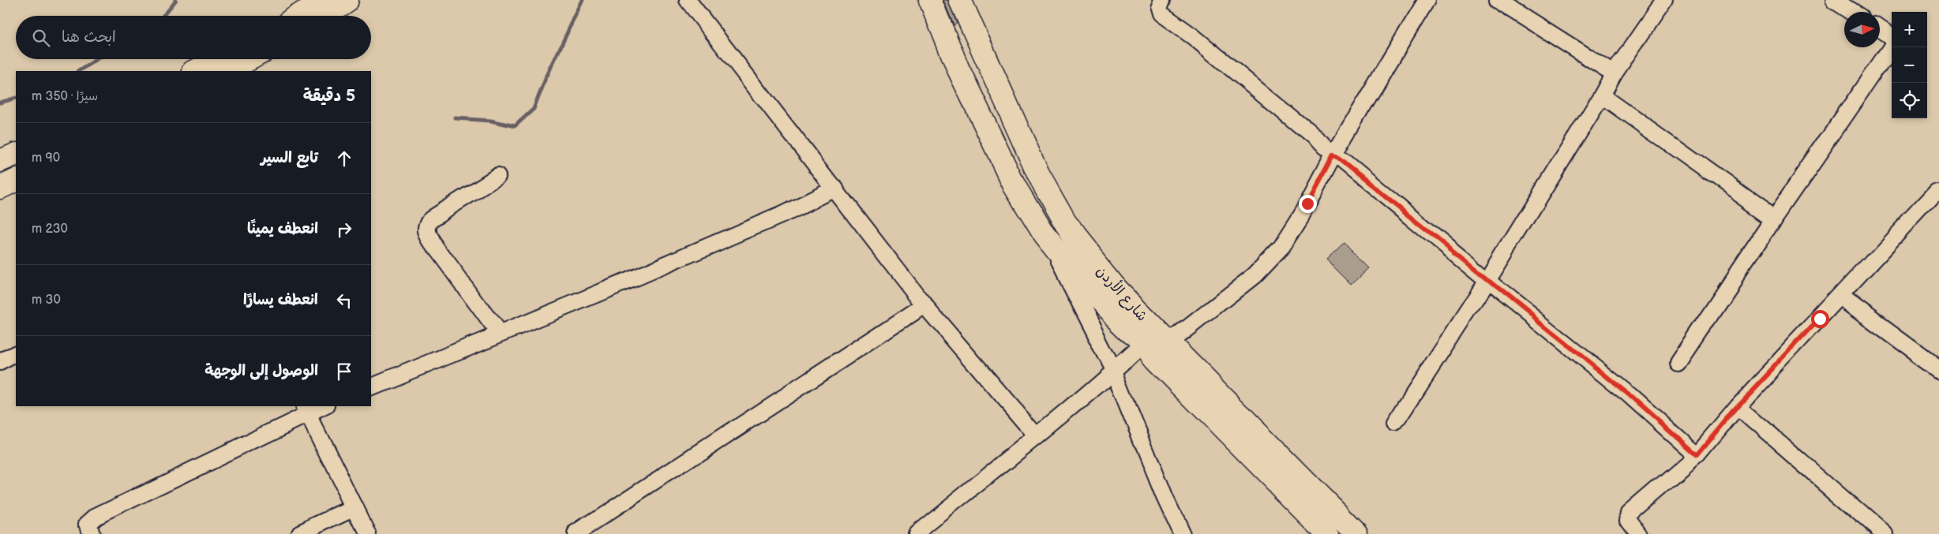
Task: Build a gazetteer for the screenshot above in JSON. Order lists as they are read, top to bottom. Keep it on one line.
{"streets":{"main road":["شارع الأردن"]},"north":"right","page":{"map_buttons":["+","−"],"search":"ابحث هنا","heading":["5 دقيقة","سيرًا · 350 m"],"list":[["تابع السير","90 m"],["انعطف يمينًا","230 m"],["انعطف يسارًا","30 m"],"الوصول إلى الوجهة"]}}
